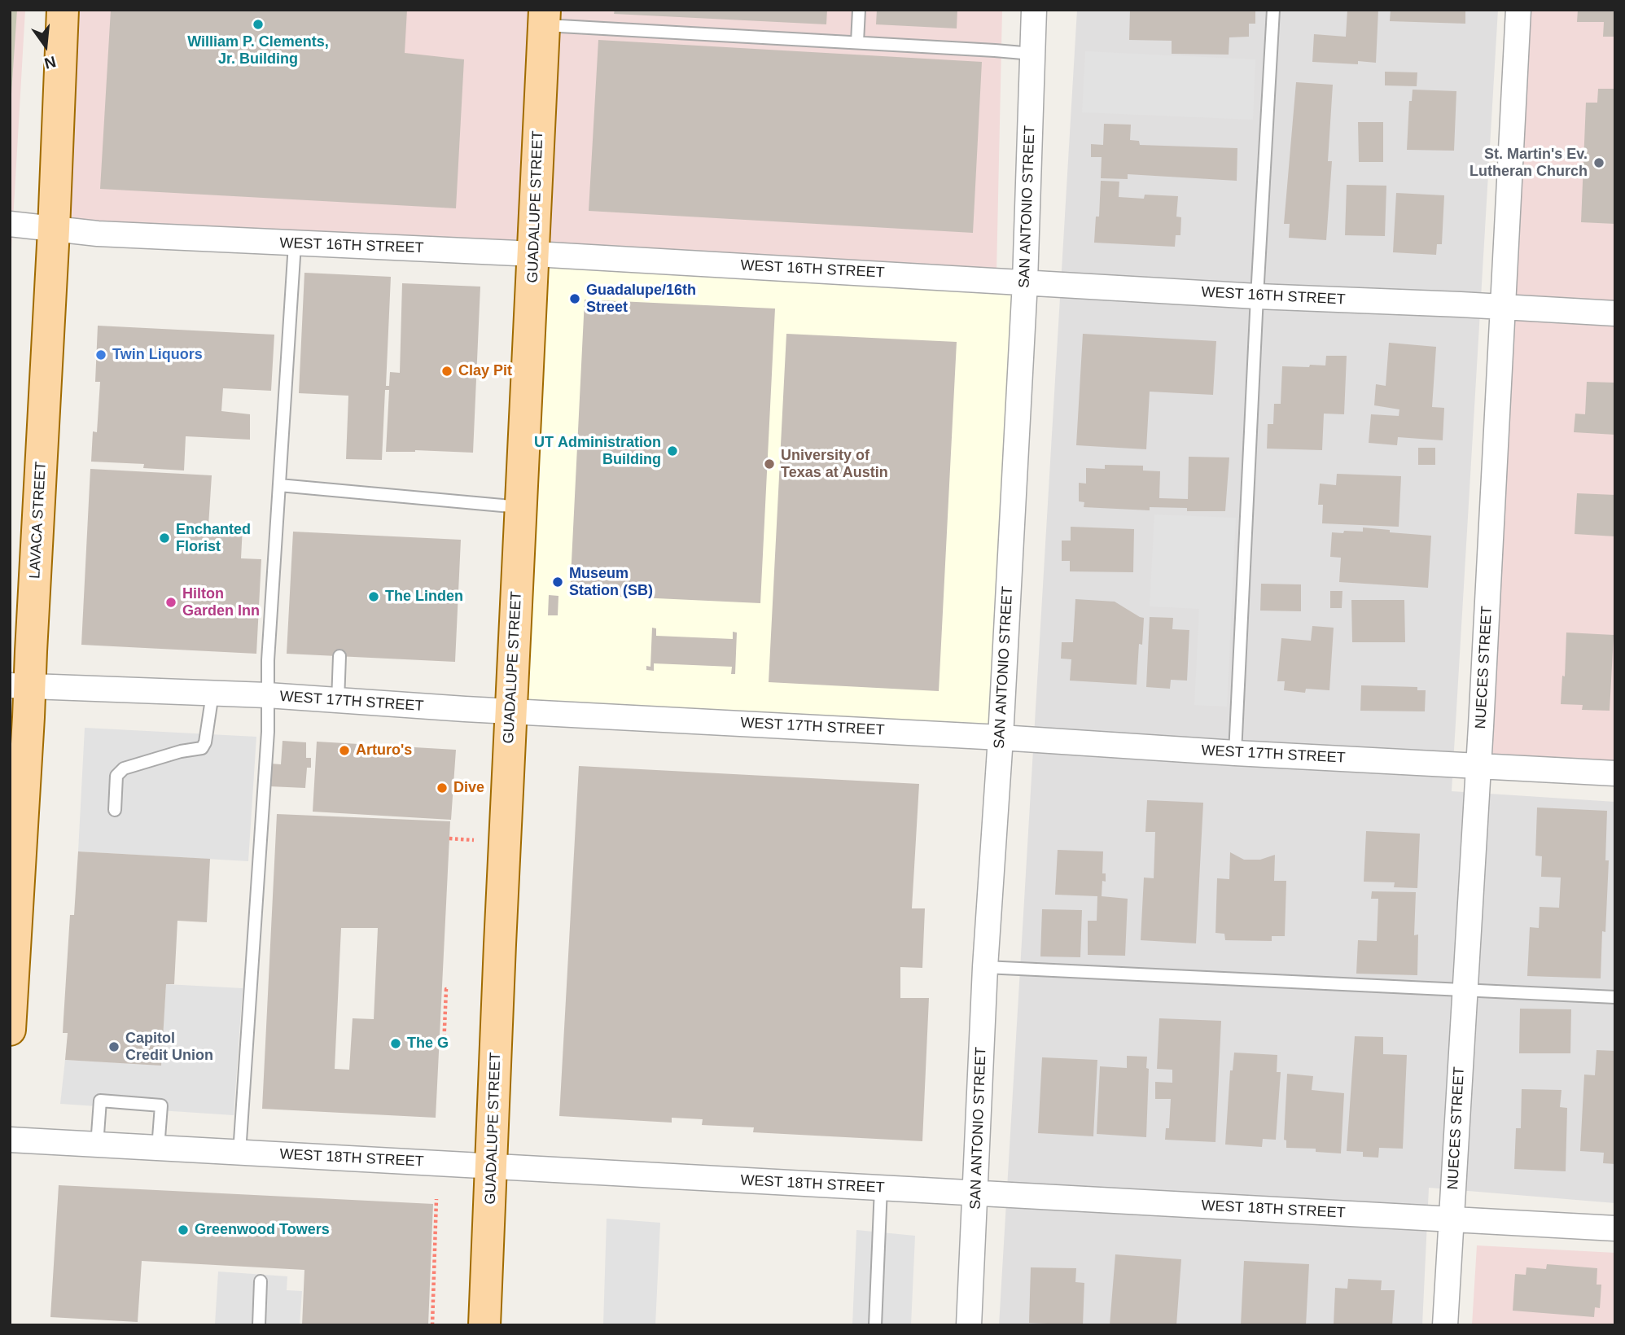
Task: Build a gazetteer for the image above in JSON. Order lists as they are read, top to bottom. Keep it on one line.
{"streets":{"main road":["GUADALUPE STREET","LAVACA STREET"],"street":["SAN ANTONIO STREET","WEST 16TH STREET","NUECES STREET","WEST 17TH STREET","WEST 18TH STREET"]},"crossings":[["GUADALUPE STREET","WEST 16TH STREET"],["GUADALUPE STREET","WEST 17TH STREET"],["GUADALUPE STREET","WEST 18TH STREET"],["SAN ANTONIO STREET","WEST 16TH STREET"],["SAN ANTONIO STREET","WEST 17TH STREET"],["SAN ANTONIO STREET","WEST 18TH STREET"],["WEST 16TH STREET","LAVACA STREET"],["WEST 16TH STREET","NUECES STREET"],["LAVACA STREET","WEST 17TH STREET"],["NUECES STREET","WEST 17TH STREET"],["NUECES STREET","WEST 18TH STREET"]],"places":["William P. Clements, Jr. Building","St. Martin's Ev. Lutheran Church","Guadalupe/16th Street","Twin Liquors","Clay Pit","UT Administration Building","University of Texas at Austin","Enchanted Florist","Museum Station (SB)","The Linden","Hilton Garden Inn","Arturo's","Dive","The G","Capitol Credit Union","Greenwood Towers"],"north":"bottom"}
